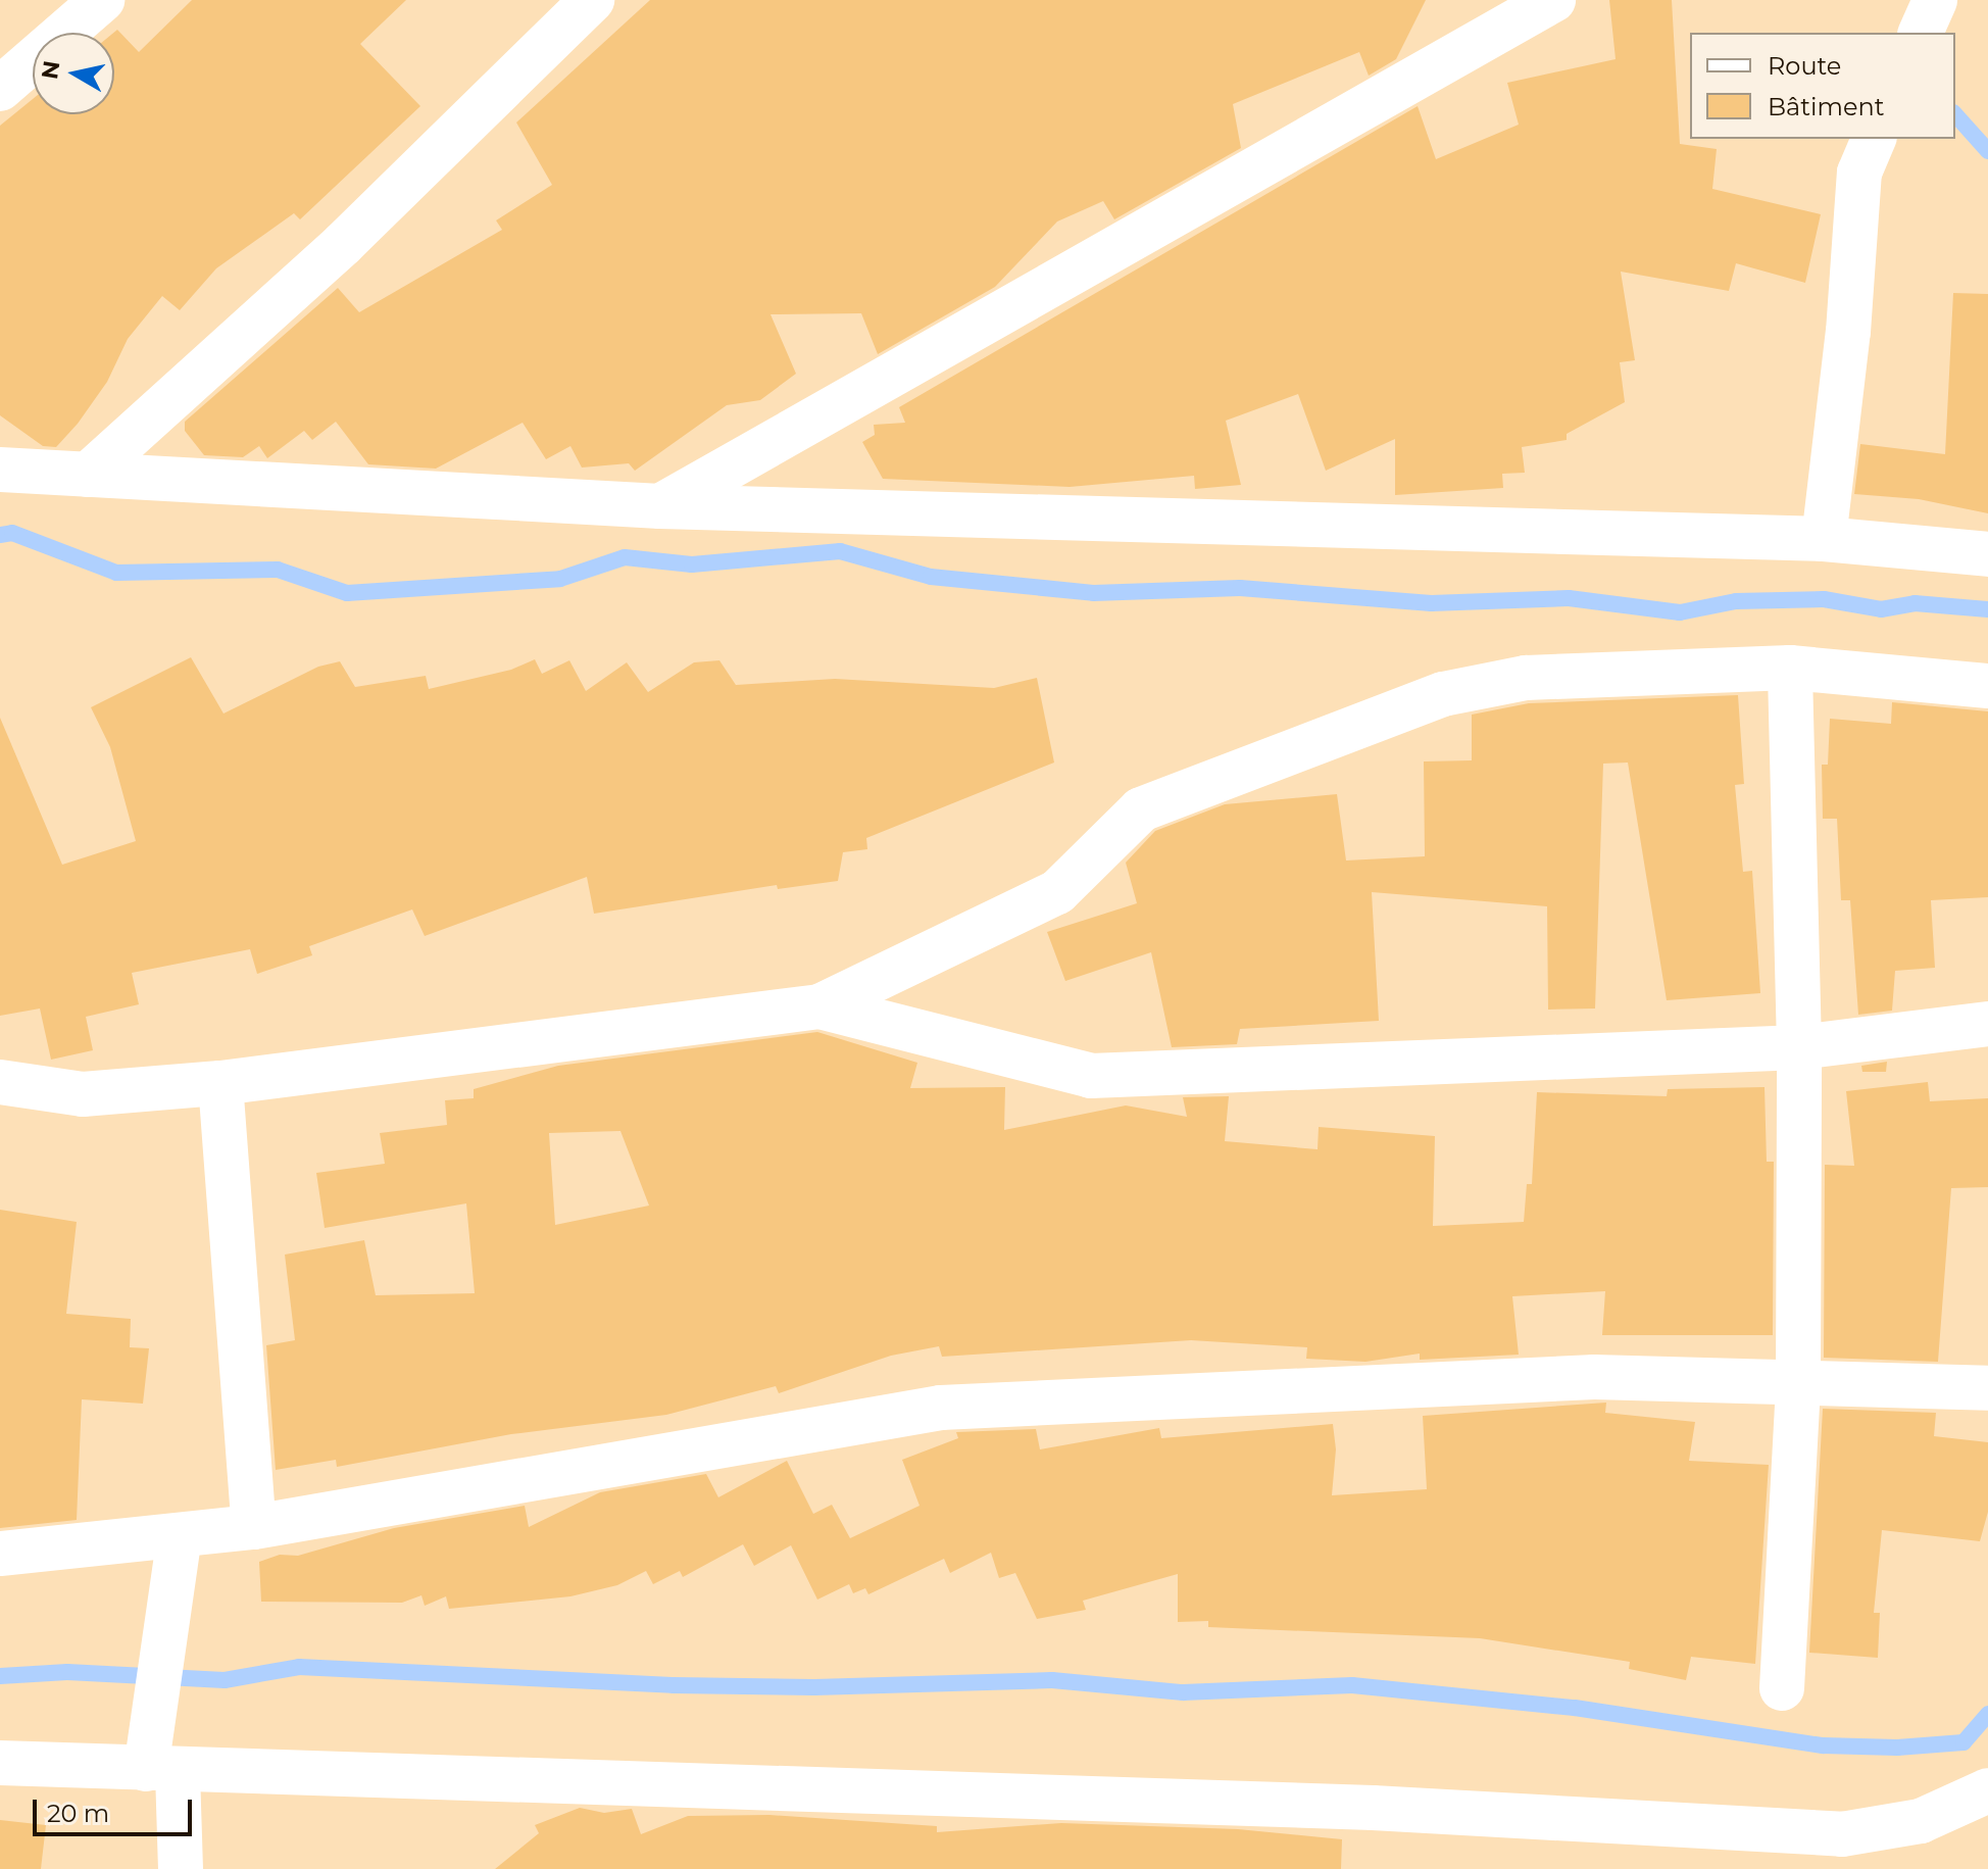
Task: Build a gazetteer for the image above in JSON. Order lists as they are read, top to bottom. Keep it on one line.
{"legend":["Route","Bâtiment"],"scale_bar":"20 m","north":"left"}
